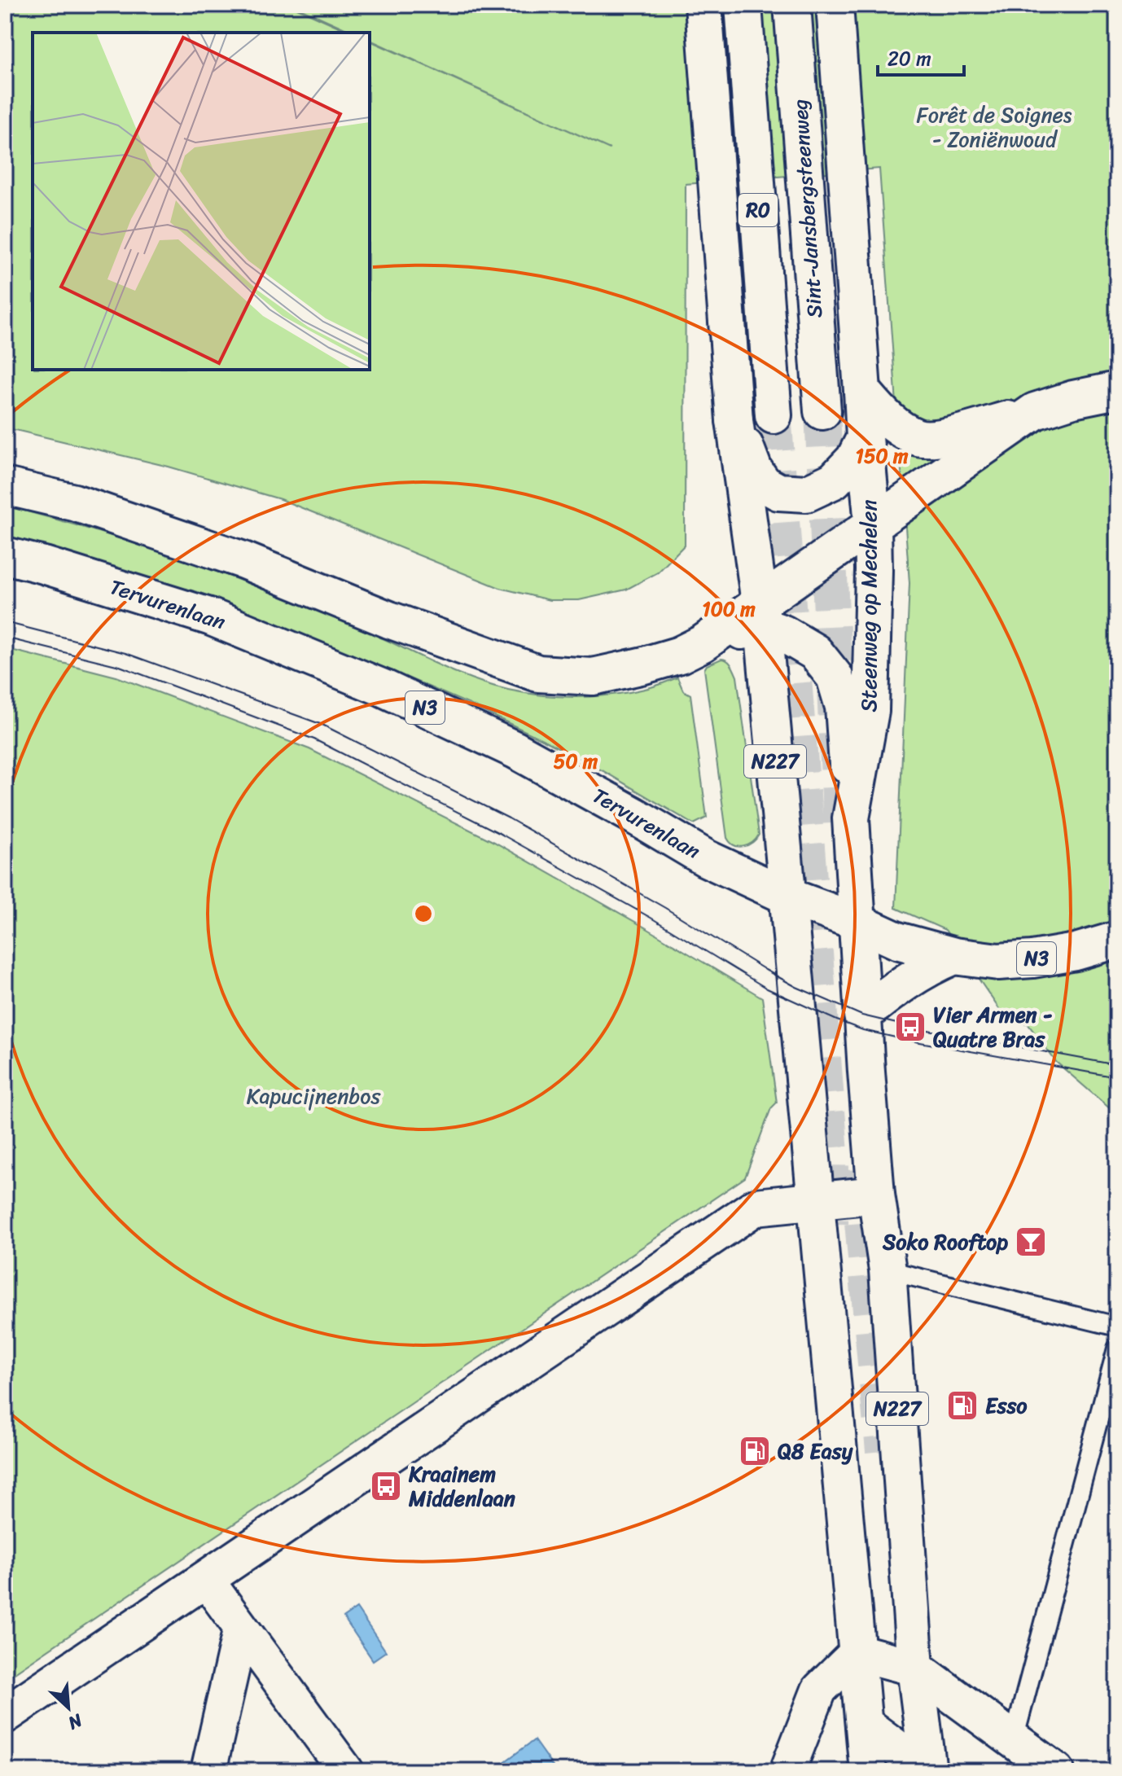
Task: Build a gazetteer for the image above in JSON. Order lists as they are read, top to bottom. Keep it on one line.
{"streets":{"main road":["Sint-Jansbergsteenweg","R0","Tervurenlaan","Steenweg op Mechelen","N3","N227"]},"crossings":[["Tervurenlaan","Steenweg op Mechelen"],["Tervurenlaan","N227"],["Steenweg op Mechelen","N227"]],"parks":["Forêt de Soignes - Zoniënwoud","Kapucijnenbos"],"places":{"bus stop":["Vier Armen - Quatre Bras","Kraainem Middenlaan"],"bar":["Soko Rooftop"],"fuel station":["Esso","Q8 Easy"]},"scale_bar":"20 m","north":"bottom right","rings":["150 m","100 m","50 m"]}
